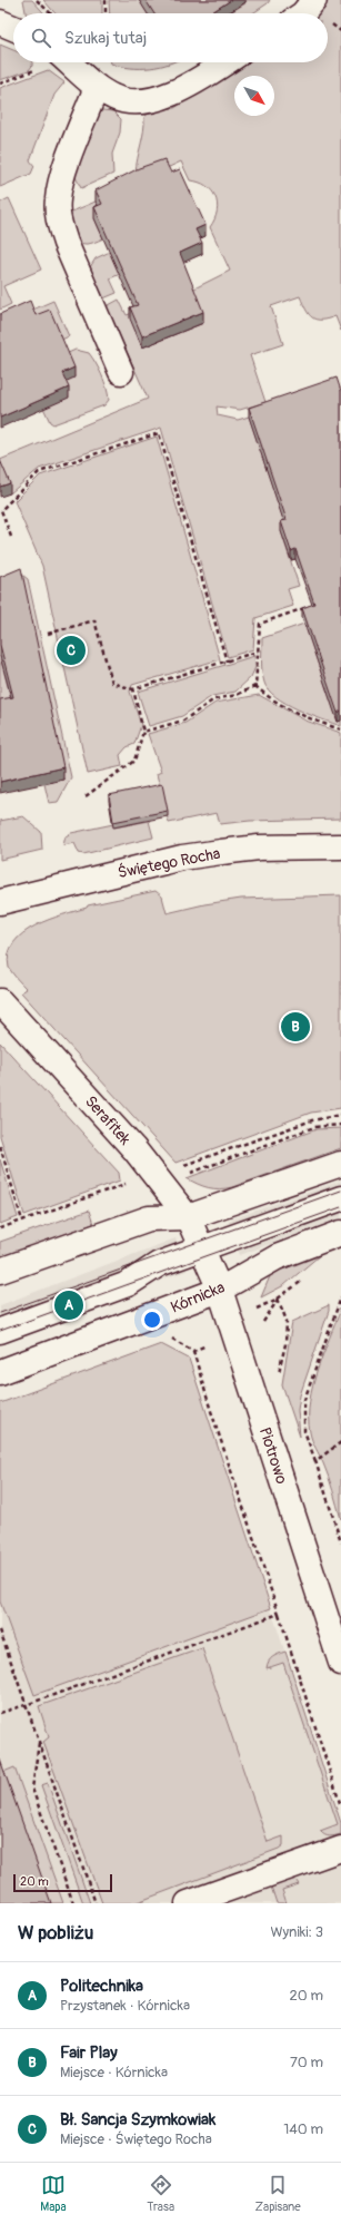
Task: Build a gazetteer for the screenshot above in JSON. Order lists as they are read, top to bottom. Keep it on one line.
{"streets":{"street":["Świętego Rocha","Serafitek","Kórnicka","Piotrowo"]},"crossings":[["Serafitek","Piotrowo"],["Kórnicka","Piotrowo"]],"scale_bar":"20 m","north":"bottom right","page":{"search":"Szukaj tutaj","pins":["C","B","A"],"scale":"20 m","heading":["W pobliżu","Wyniki: 3"],"list":[{"mark":"A","name":"Politechnika","note":"Przystanek · Kórnicka","value":"20 m"},{"mark":"B","name":"Fair Play","note":"Miejsce · Kórnicka","value":"70 m"},{"mark":"C","name":"Bł. Sancja Szymkowiak","note":"Miejsce · Świętego Rocha","value":"140 m"}],"nav":["Mapa","Trasa","Zapisane"]}}
